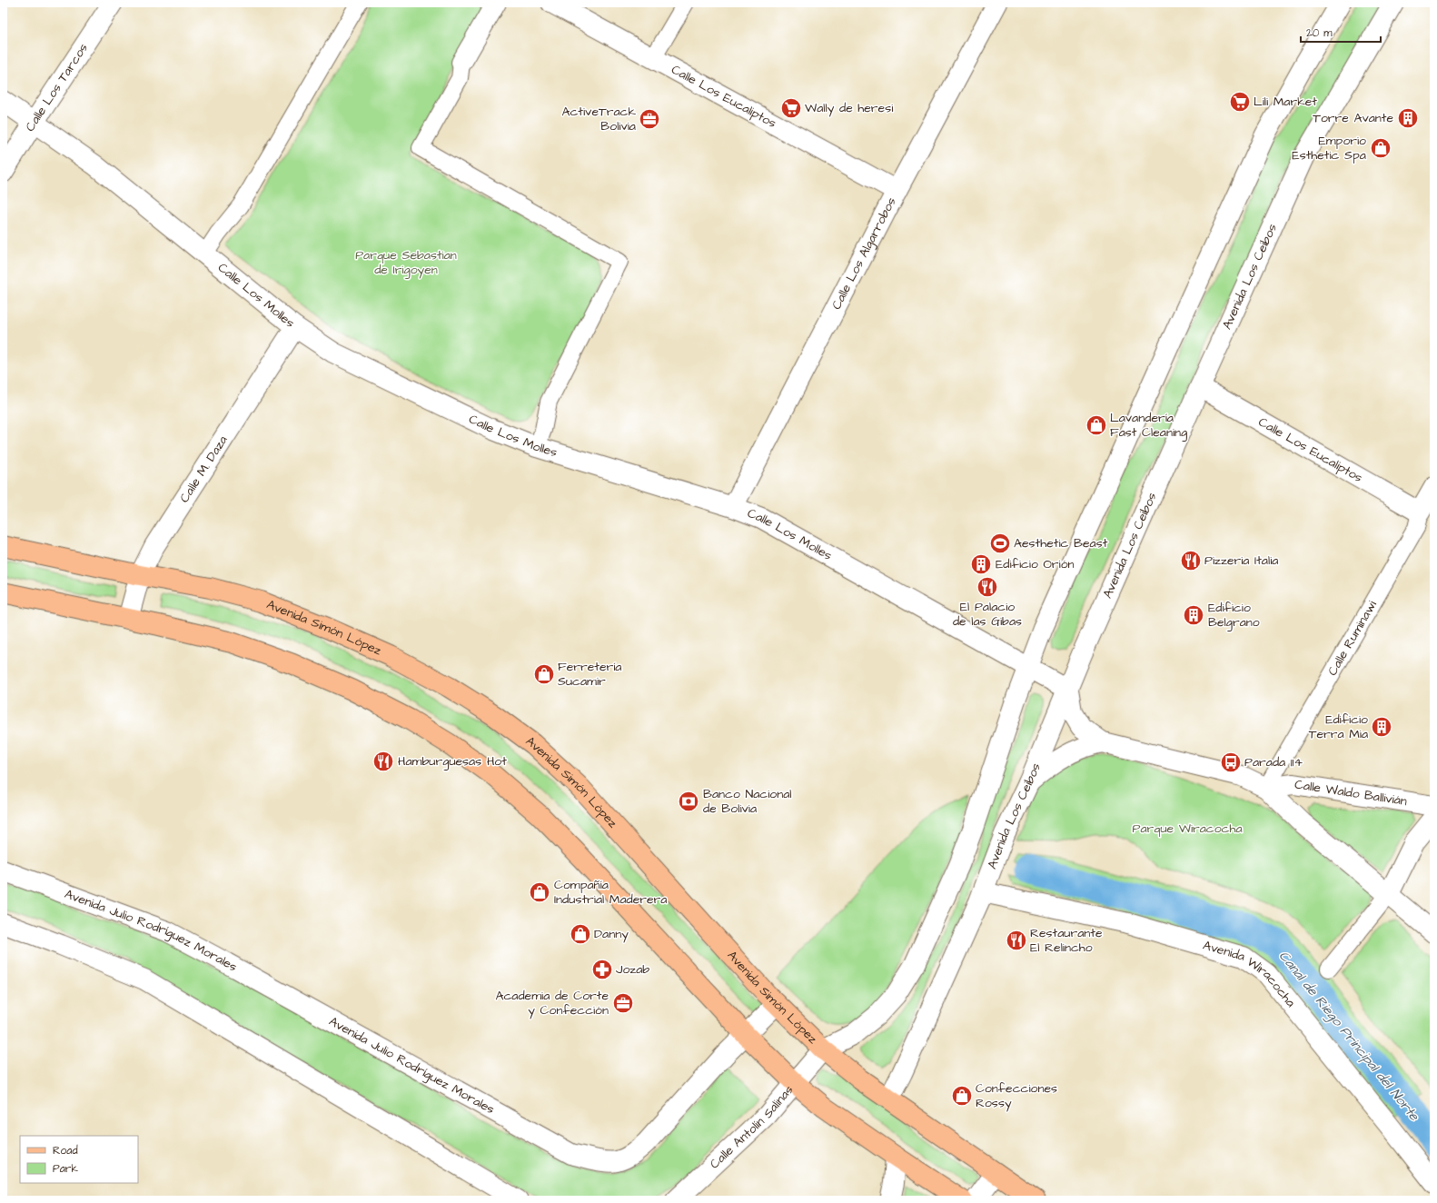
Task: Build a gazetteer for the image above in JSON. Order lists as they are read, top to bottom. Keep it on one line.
{"streets":{"main road":["Avenida Simón López"],"street":["Calle Los Tarcos","Calle Los Eucaliptos","Calle Los Algarrobos","Avenida Los Ceibos","Calle Los Molles","Calle M. Daza","Calle Ruminawi","Calle Waldo Ballivián","Avenida Julio Rodríguez Morales","Avenida Wiracocha","Calle Antolín Salinas"]},"crossings":[["Calle Los Tarcos","Calle Los Molles"],["Calle Los Eucaliptos","Calle Los Algarrobos"],["Calle Los Eucaliptos","Avenida Los Ceibos"],["Calle Los Eucaliptos","Calle Ruminawi"],["Calle Los Algarrobos","Calle Los Molles"],["Avenida Los Ceibos","Calle Los Molles"],["Avenida Los Ceibos","Avenida Simón López"],["Avenida Los Ceibos","Avenida Wiracocha"],["Calle Los Molles","Calle M. Daza"],["Calle M. Daza","Avenida Simón López"],["Avenida Simón López","Avenida Julio Rodríguez Morales"],["Avenida Simón López","Calle Antolín Salinas"],["Calle Ruminawi","Calle Waldo Ballivián"]],"water":["Canal de Riego Principal del Norte"],"parks":["Parque Sebastian de Irigoyen","Parque Wiracocha"],"places":{"supermarket":["Lili Market","Wally de heresi"],"building":["Torre Avante","Edificio Orión","Edificio Belgrano","Edificio Terra Mia"],"office":["ActiveTrack Bolivia","Academia de Corte y Confección"],"shop":["Emporio Esthetic Spa","Lavandería Fast Cleaning","Ferretería Sucamir","Compañía Industrial Maderera","Danny","Confecciones Rossy"],"sports":["Aesthetic Beast"],"restaurant":["Pizzeria Italia","El Palacio de las Gibas","Hamburguesas Hot","Restaurante El Relincho"],"bus stop":["Parada 114"],"bank":["Banco Nacional de Bolivia"],"pharmacy":["Jozab"]},"legend":["Road","Park"],"scale_bar":"20 m"}
